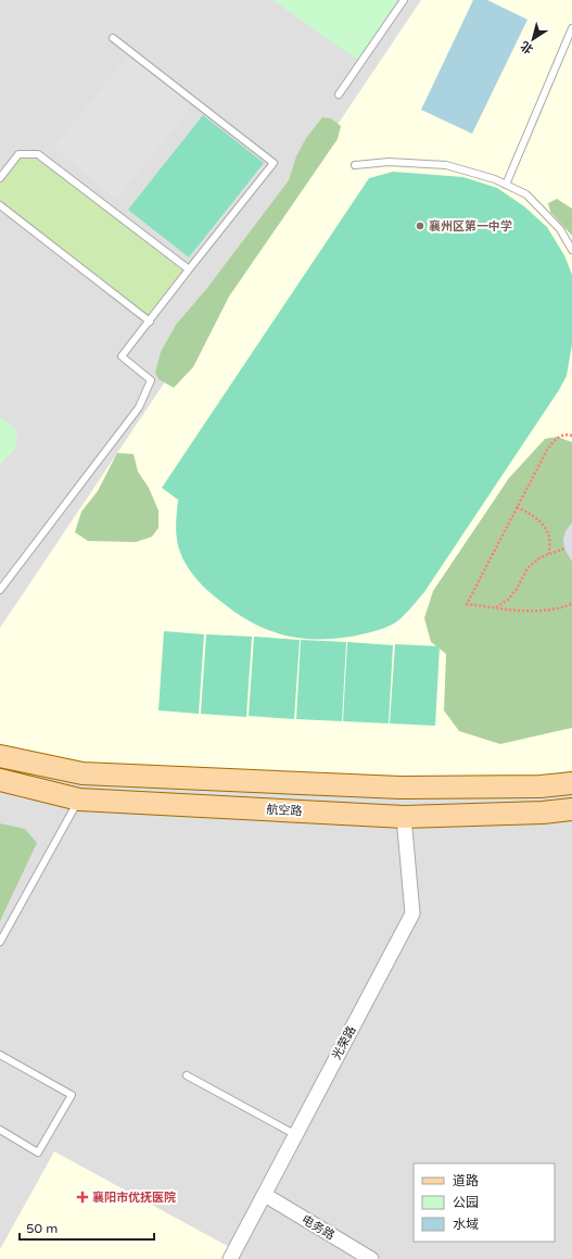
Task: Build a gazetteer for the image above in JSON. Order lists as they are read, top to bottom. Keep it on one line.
{"streets":{"main road":["航空路"],"street":["光荣路","电务路"]},"crossings":[["航空路","光荣路"],["光荣路","电务路"]],"places":{"other":["襄州区第一中学"],"health":["襄阳市优抚医院"]},"legend":["道路","公园","水域"],"scale_bar":"50 m","north":"bottom left"}
